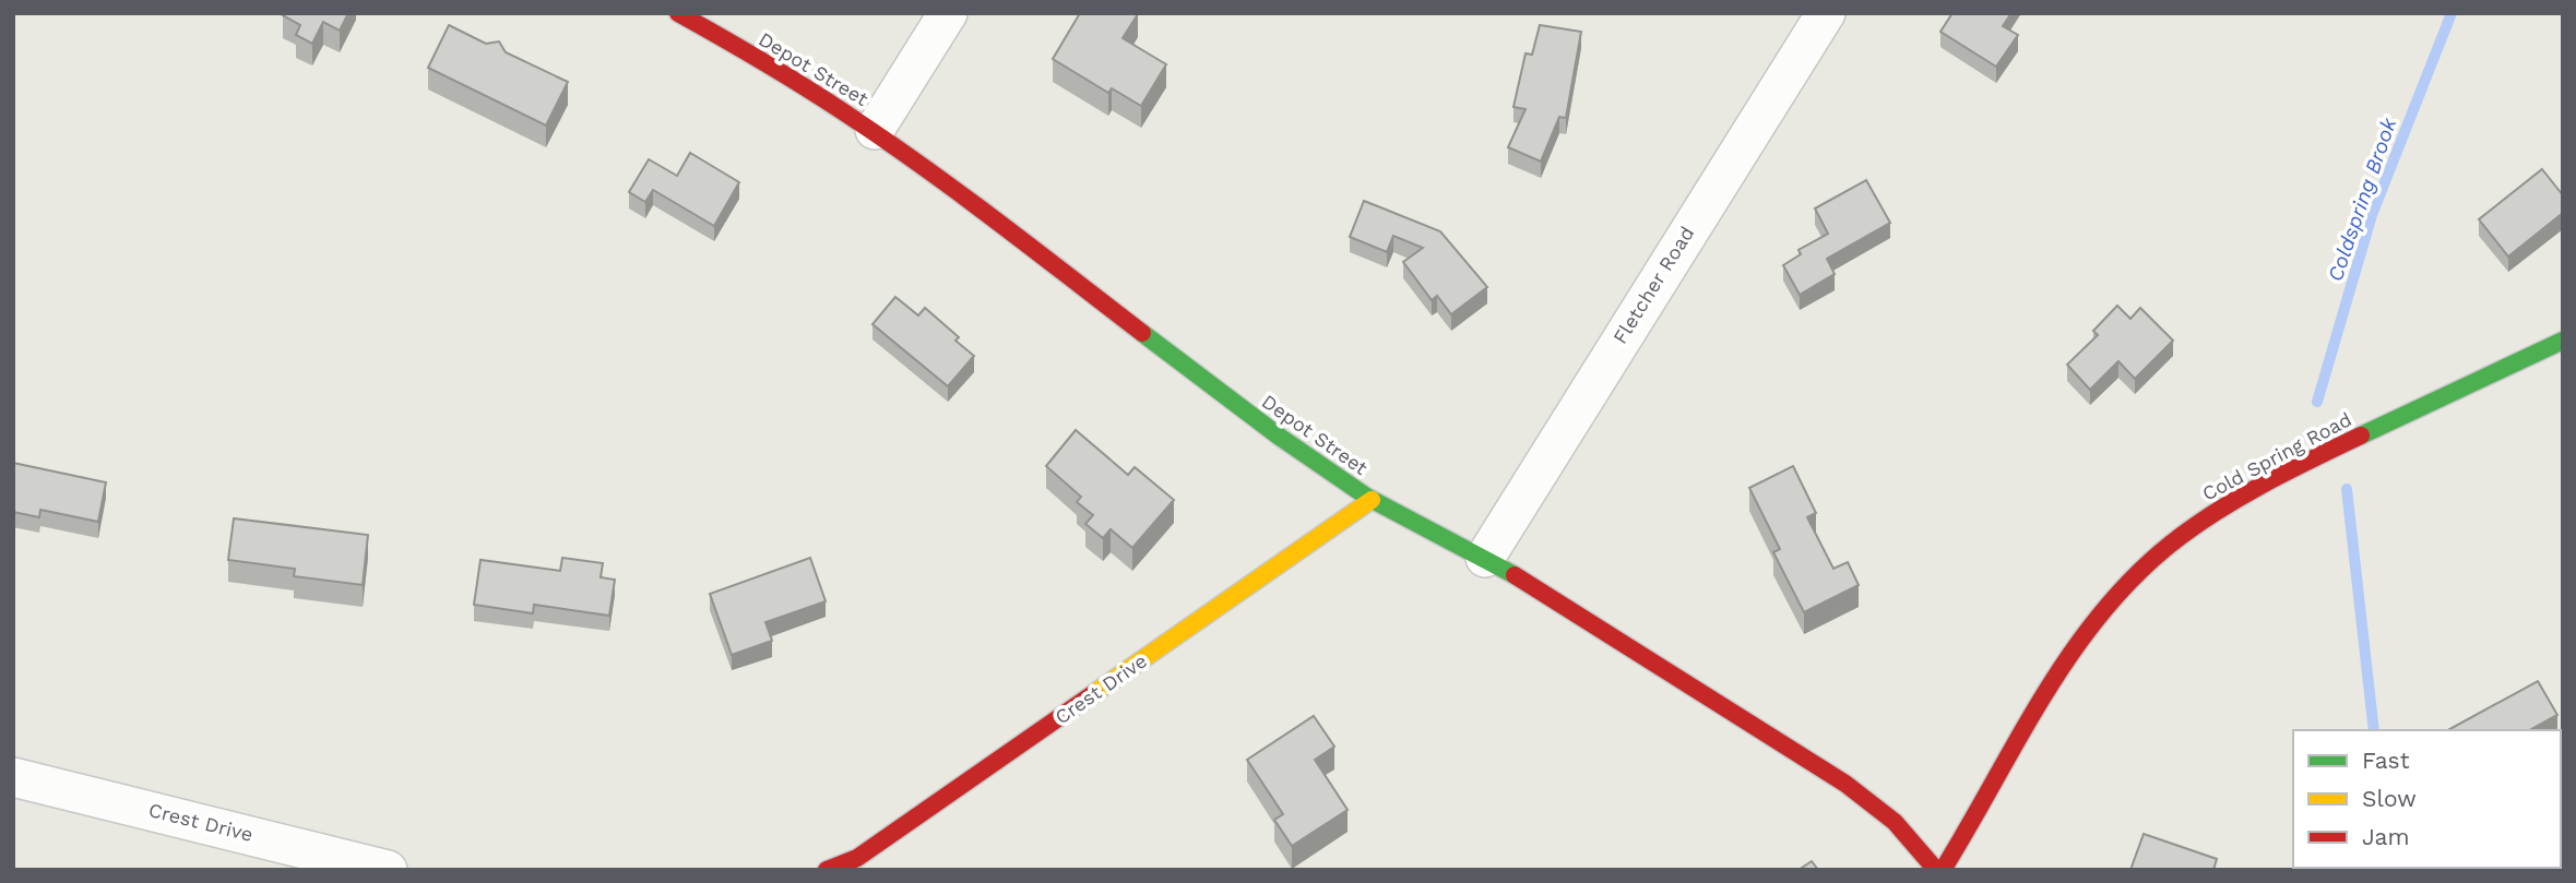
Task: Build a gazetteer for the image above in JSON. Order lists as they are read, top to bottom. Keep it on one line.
{"streets":{"main road":["Depot Street","Cold Spring Road","Crest Drive"],"street":["Fletcher Road"]},"crossings":[["Depot Street","Fletcher Road"],["Depot Street","Crest Drive"]],"water":["Coldspring Brook"],"legend":["Fast","Slow","Jam"]}
